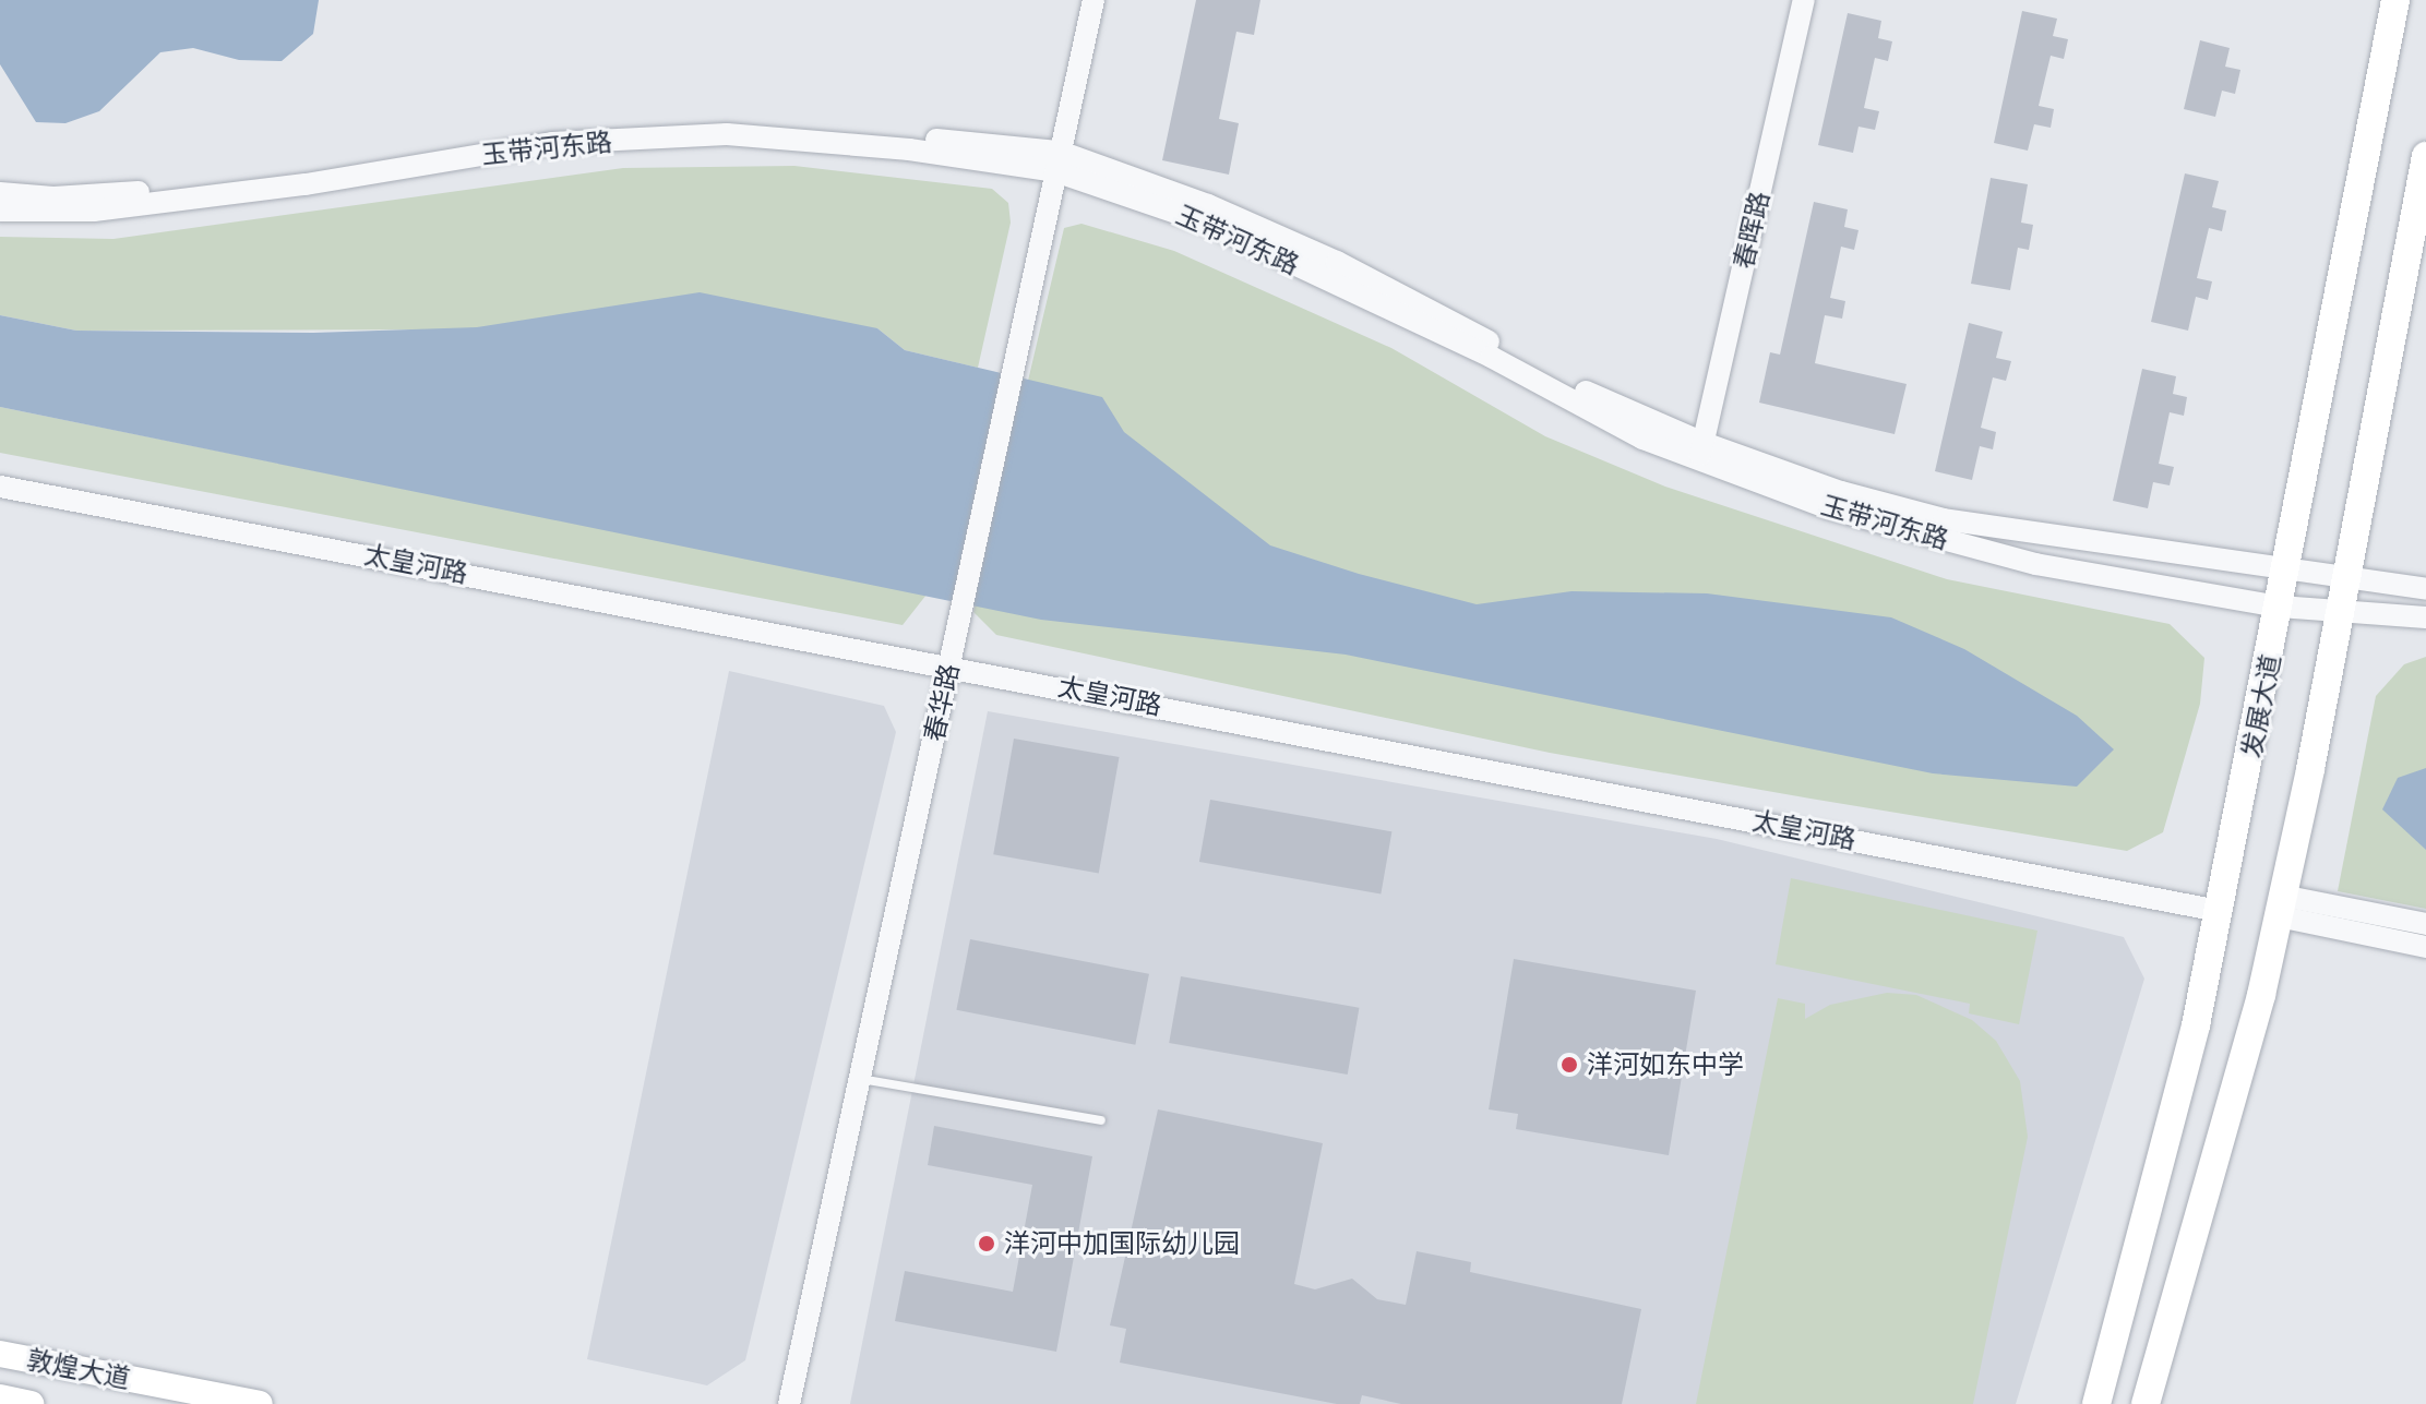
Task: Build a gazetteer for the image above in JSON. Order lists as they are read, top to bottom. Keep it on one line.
{"streets":{"main road":["发展大道","敦煌大道"],"street":["玉带河东路","春晖路","太皇河路","春华路"]},"crossings":[["玉带河东路","春晖路"],["玉带河东路","春华路"],["玉带河东路","发展大道"],["太皇河路","春华路"],["太皇河路","发展大道"]],"places":["洋河如东中学","洋河中加国际幼儿园"]}
